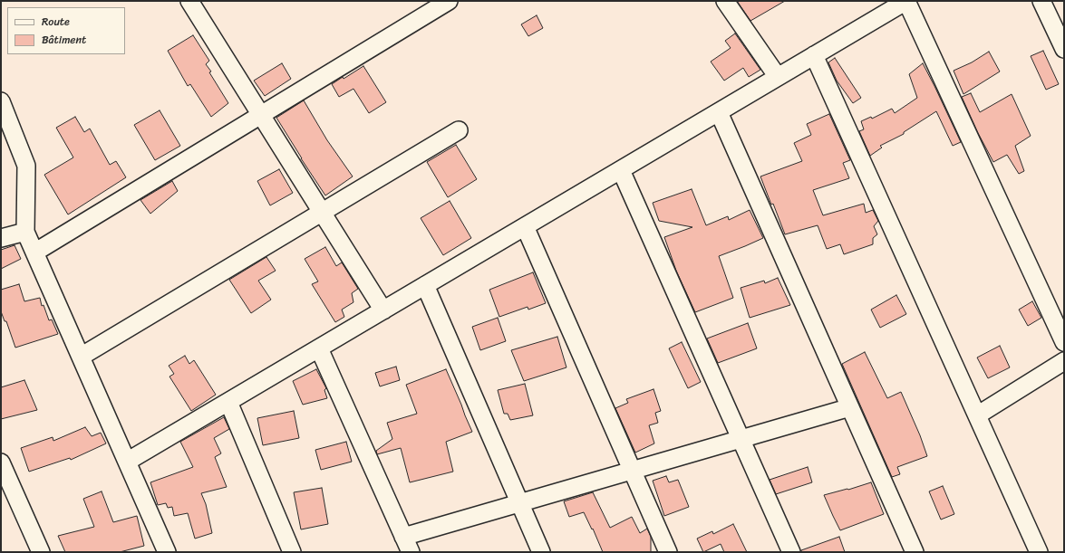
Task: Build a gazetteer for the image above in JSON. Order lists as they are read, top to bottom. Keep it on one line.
{"legend":["Route","Bâtiment"]}
